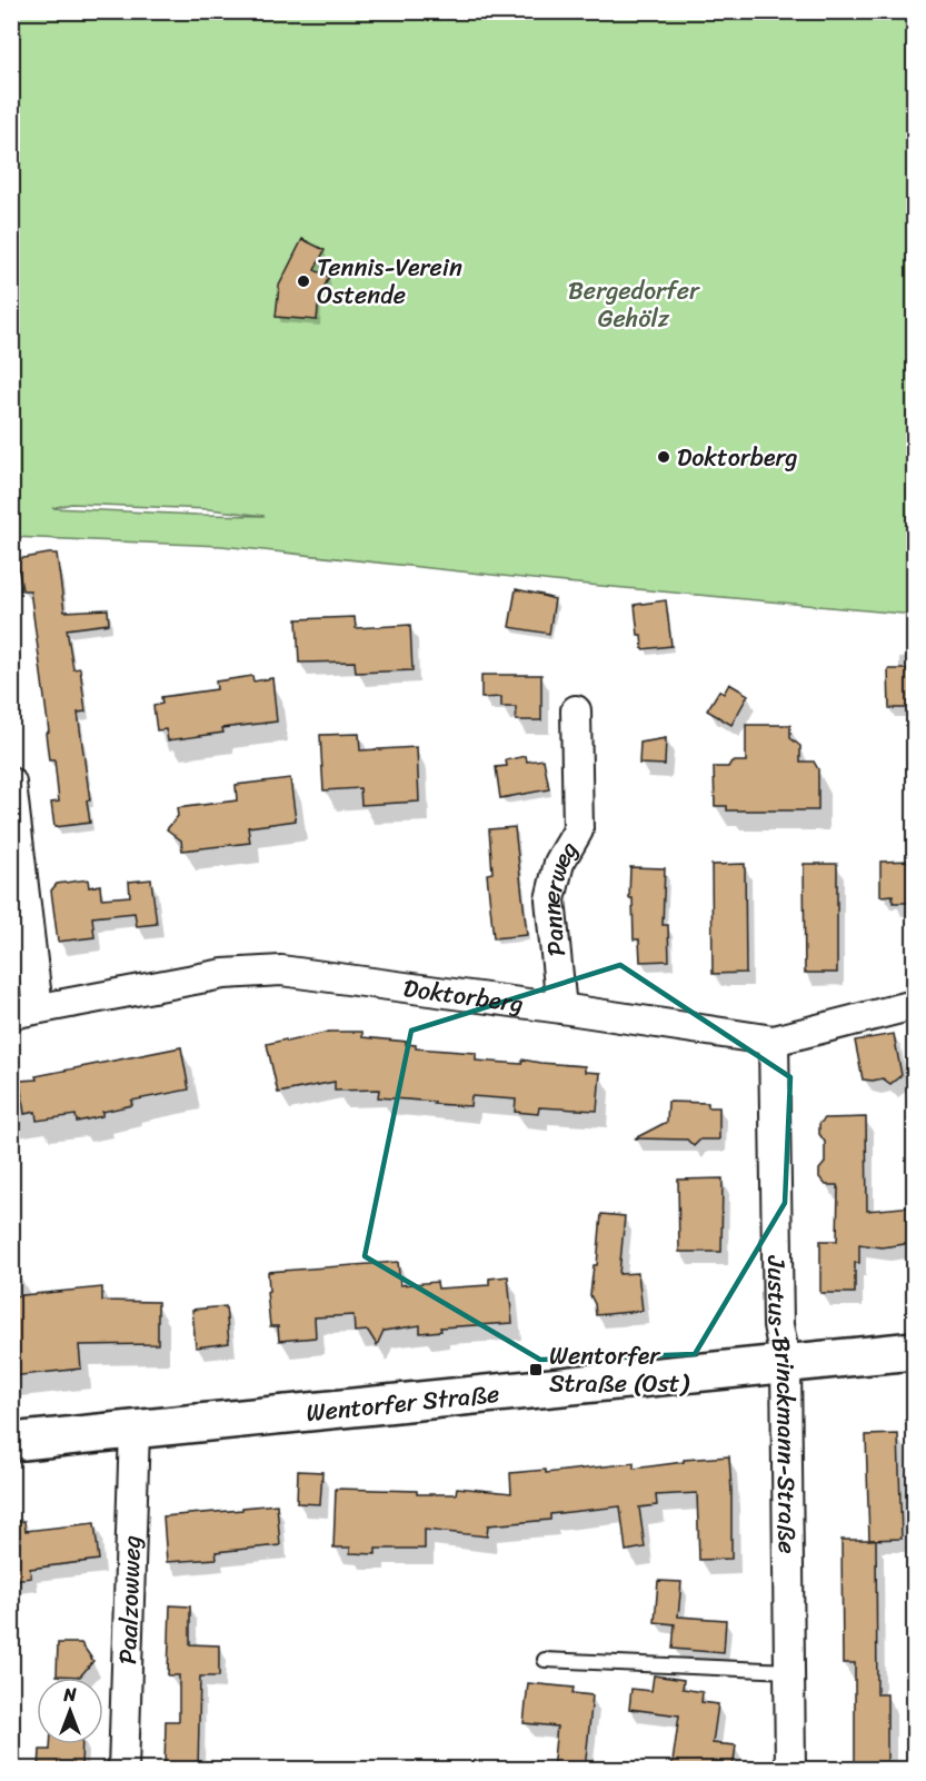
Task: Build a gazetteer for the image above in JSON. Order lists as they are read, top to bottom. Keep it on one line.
{"streets":{"main road":["Wentorfer Straße"],"street":["Pannerweg","Doktorberg","Justus-Brinckmann-Straße","Paalzowweg"]},"crossings":[["Pannerweg","Doktorberg"],["Doktorberg","Justus-Brinckmann-Straße"],["Wentorfer Straße","Justus-Brinckmann-Straße"],["Wentorfer Straße","Paalzowweg"]],"parks":["Bergedorfer Gehölz"],"places":{"other":["Tennis-Verein Ostende","Doktorberg"],"transit":["Wentorfer Straße (Ost)"]},"north":"top"}
